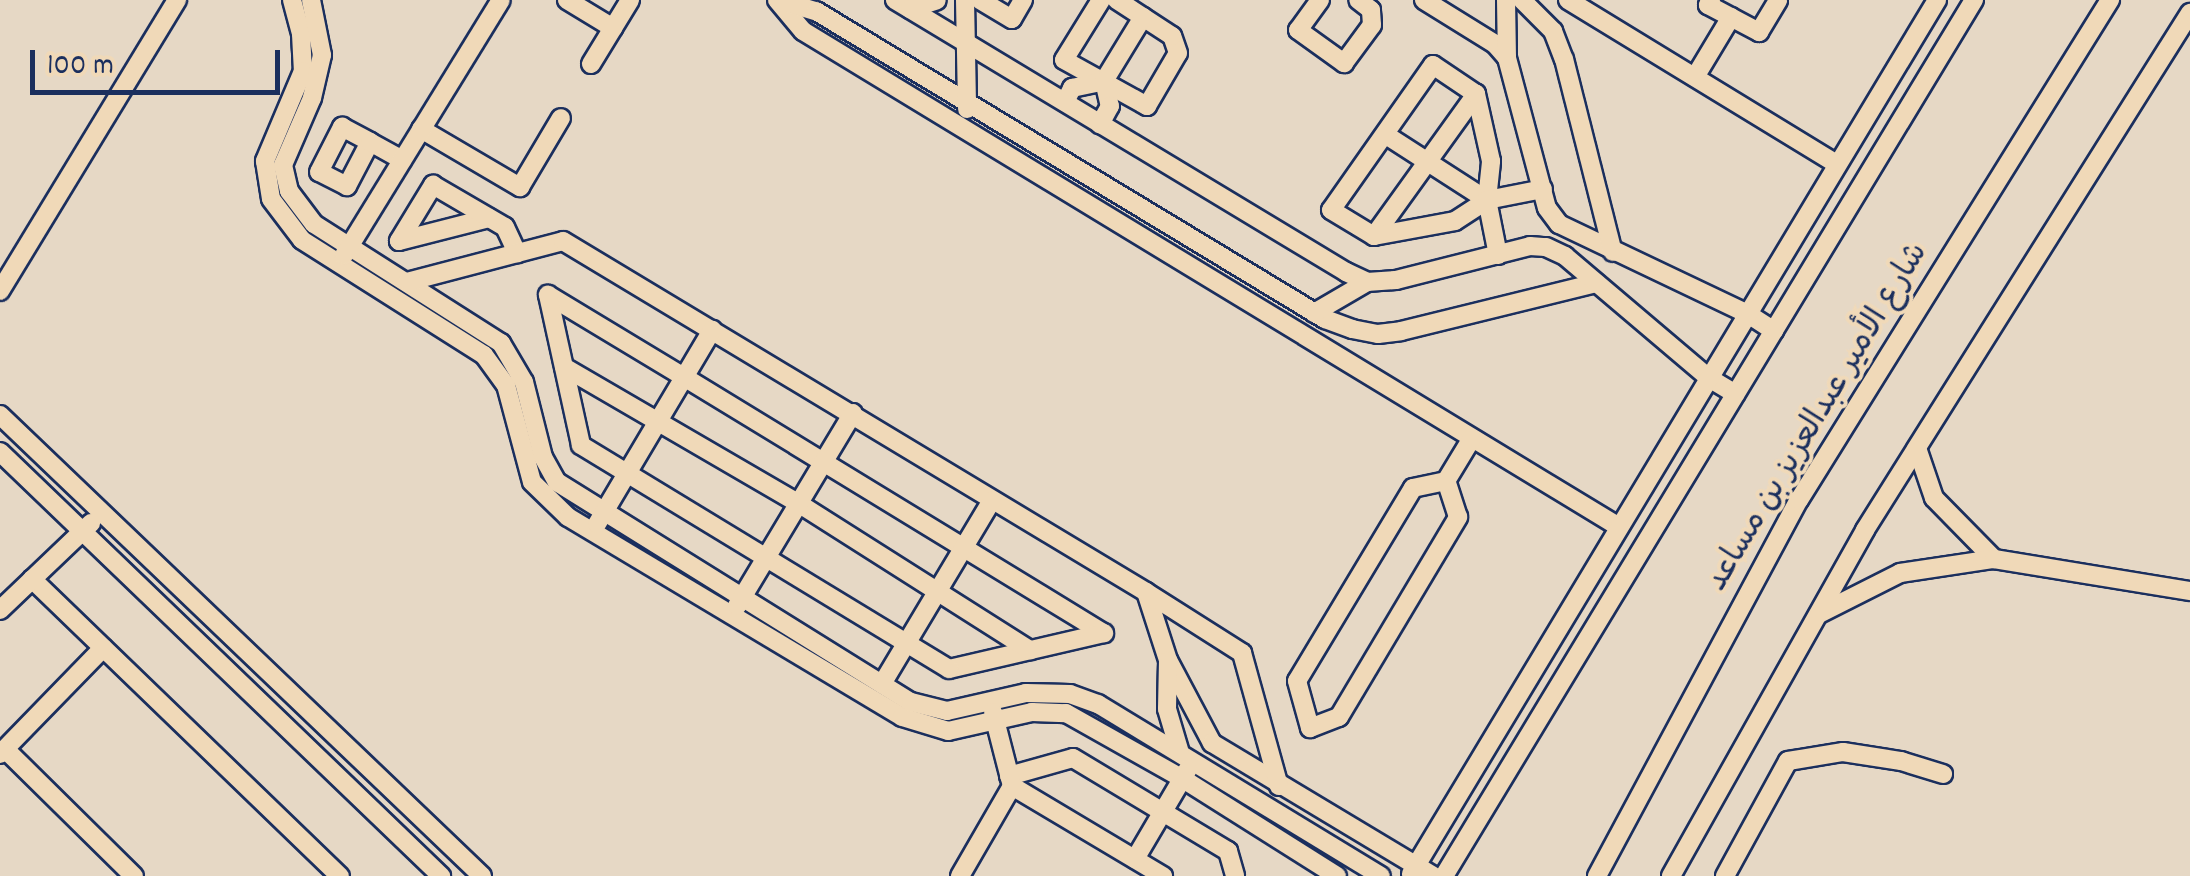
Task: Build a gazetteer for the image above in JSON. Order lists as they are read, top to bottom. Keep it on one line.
{"streets":{"street":["شارع الأمير عبدالعزيز بن مساعد"]},"scale_bar":"100 m"}
